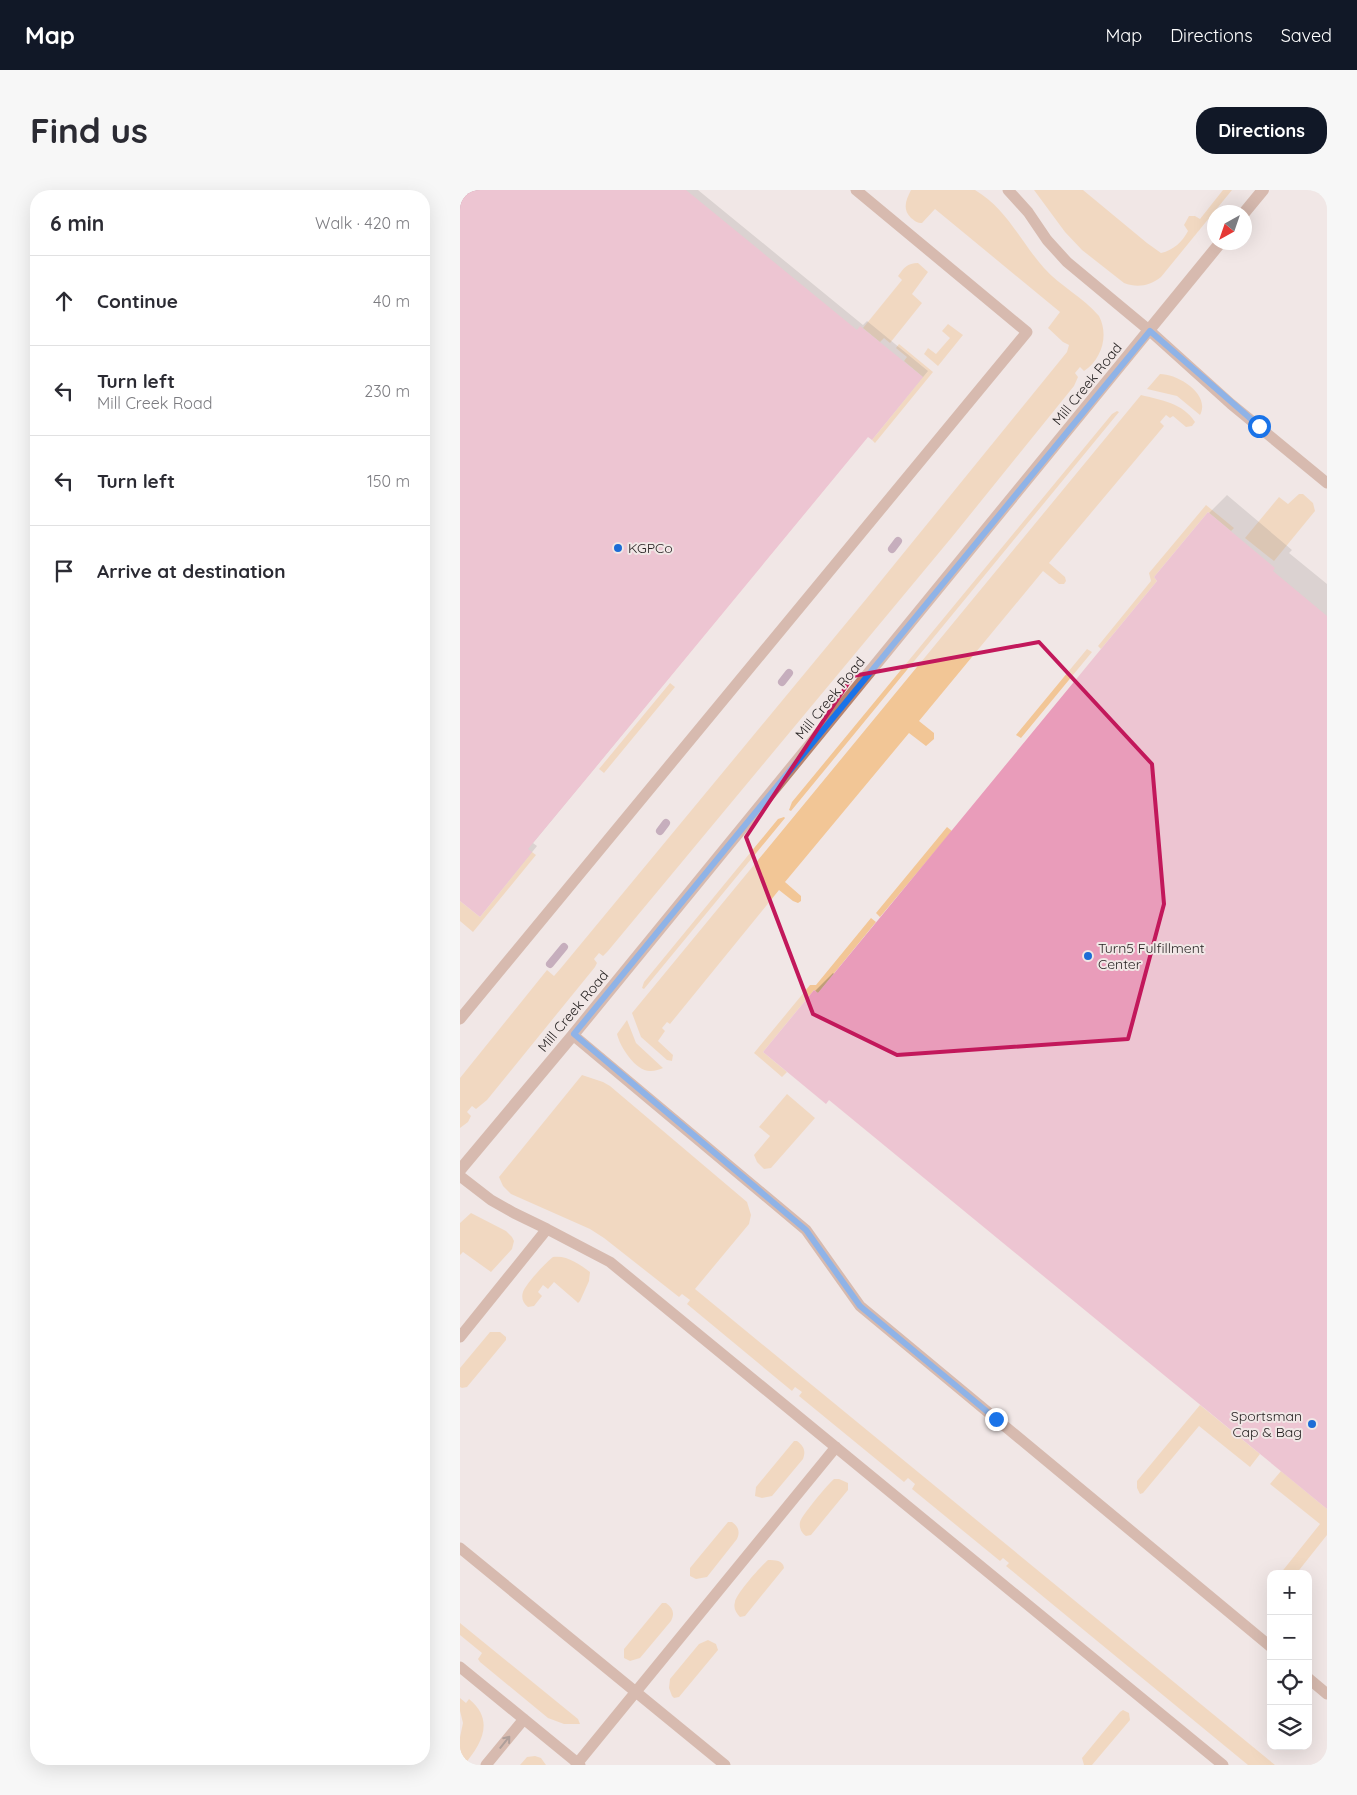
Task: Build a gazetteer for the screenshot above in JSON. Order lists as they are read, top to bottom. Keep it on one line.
{"streets":{"street":["Mill Creek Road"]},"places":["KGPCo","Turn5 Fulfillment Center","Sportsman Cap & Bag"],"north":"bottom left","page":{"header":"Map","nav":["Map","Directions","Saved"],"buttons":"Directions","title":"Find us","heading":["6 min","Walk · 420 m"],"list":[["Continue","40 m"],["Turn left","Mill Creek Road","230 m"],["Turn left","150 m"],"Arrive at destination"],"map_buttons":["+","−"]}}
